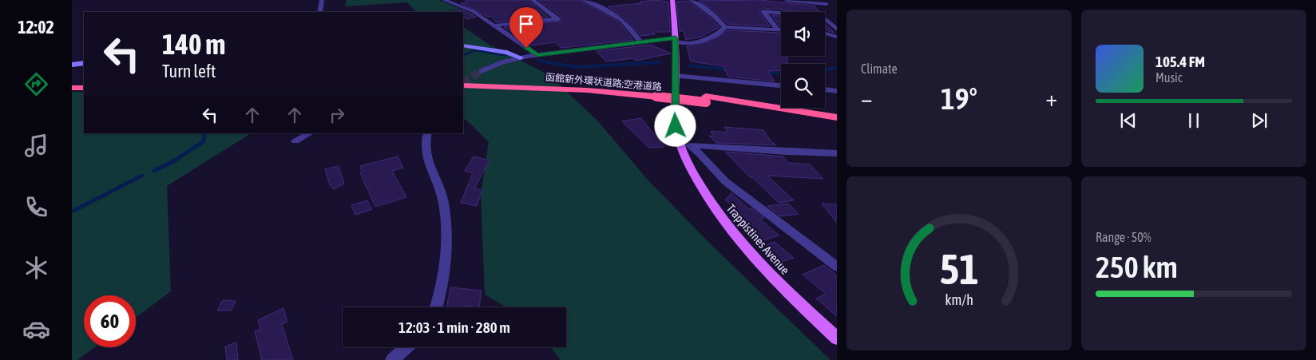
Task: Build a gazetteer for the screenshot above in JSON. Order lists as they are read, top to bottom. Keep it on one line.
{"streets":{"highway":["函館新外環状道路;空港道路"],"main road":["Trappistines Avenue"]},"page":{"tabs":"12:02","tile":["Climate",["Range · 50%","250 km"]],"turn":["140 m","Turn left"],"song":["105.4 FM","Music"],"heat":["−","19°","+"],"limit":"60","trip":"12:03 · 1 min · 280 m","gauge":["51","km/h"]}}
